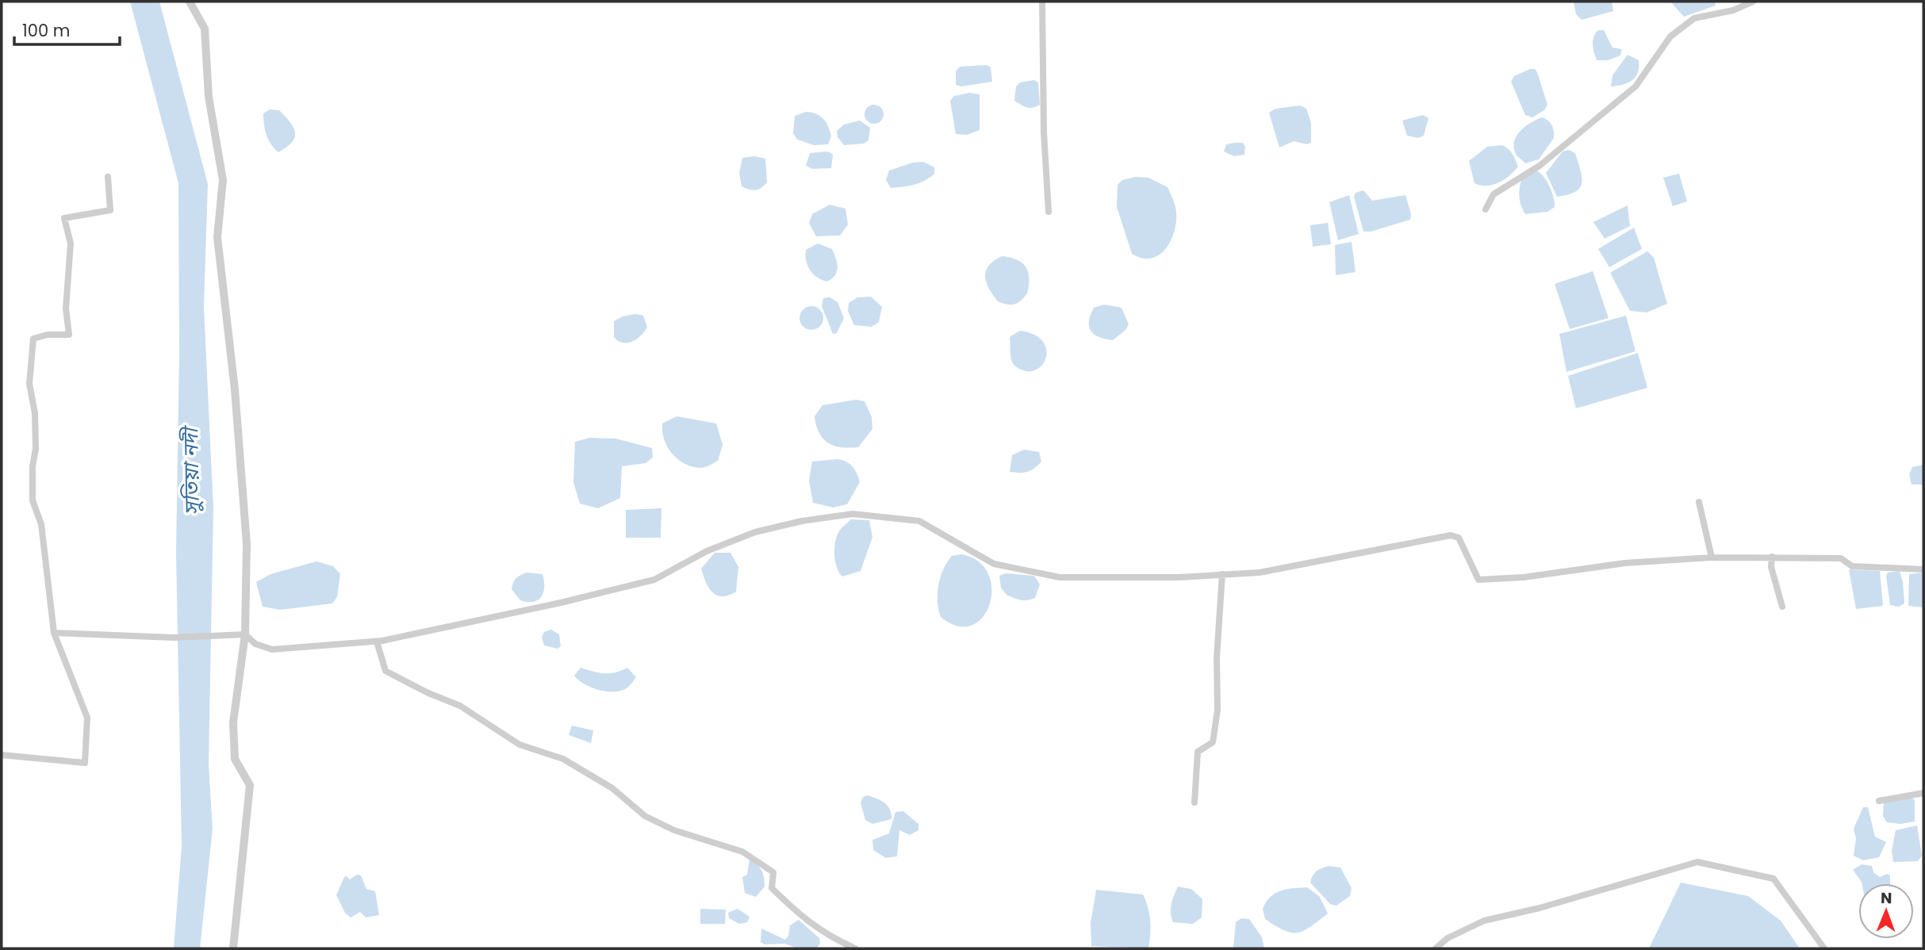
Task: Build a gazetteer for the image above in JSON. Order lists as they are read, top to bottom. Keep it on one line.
{"water":["সুতিয়া নদী"],"scale_bar":"100 m","north":"top"}
